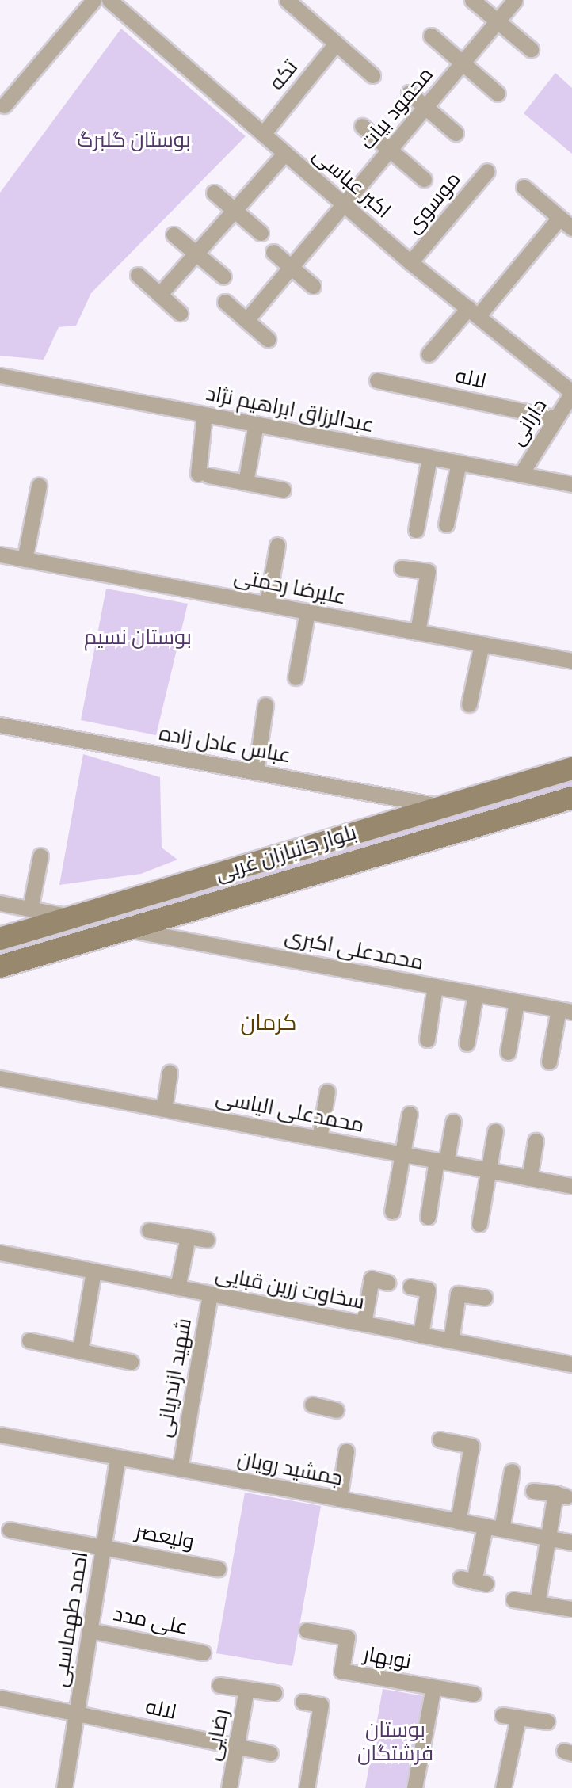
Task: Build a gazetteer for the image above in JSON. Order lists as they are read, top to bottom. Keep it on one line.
{"streets":{"main road":["بلوار جانبازان غربی"],"street":["تکه","محمود بیات","اکبر عباسی","موسوی","لاله","عبدالرزاق ابراهیم نژاد","دارانی","علیرضا رحمتی","عباس عادل زاده","محمدعلی اکبری","محمدعلی الیاسی","سخاوت زرین قبایی","شهید ازندریانی","جمشید رویان","ولیعصر","احمد طهماسبی","علی مدد","نوبهار","رضایی"]},"crossings":[["تکه","اکبر عباسی"],["محمود بیات","اکبر عباسی"],["اکبر عباسی","موسوی"],["اکبر عباسی","دارانی"],["لاله","دارانی"],["لاله","احمد طهماسبی"],["لاله","رضایی"],["عبدالرزاق ابراهیم نژاد","دارانی"],["عباس عادل زاده","بلوار جانبازان غربی"],["بلوار جانبازان غربی","محمدعلی اکبری"],["سخاوت زرین قبایی","شهید ازندریانی"],["شهید ازندریانی","جمشید رویان"],["جمشید رویان","احمد طهماسبی"],["ولیعصر","احمد طهماسبی"],["احمد طهماسبی","علی مدد"]],"districts":["کرمان"],"parks":["بوستان گلبرگ","بوستان نسیم","بوستان فرشتگان"]}
